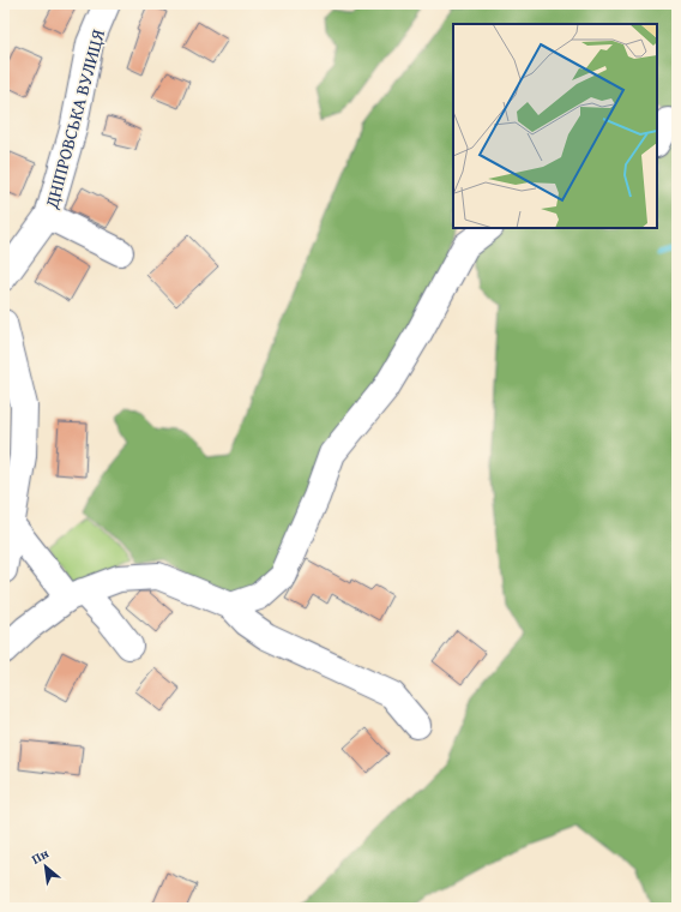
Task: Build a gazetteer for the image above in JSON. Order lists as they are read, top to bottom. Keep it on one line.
{"streets":{"street":["ДНІПРОВСЬКА ВУЛИЦЯ"]},"north":"top left"}
